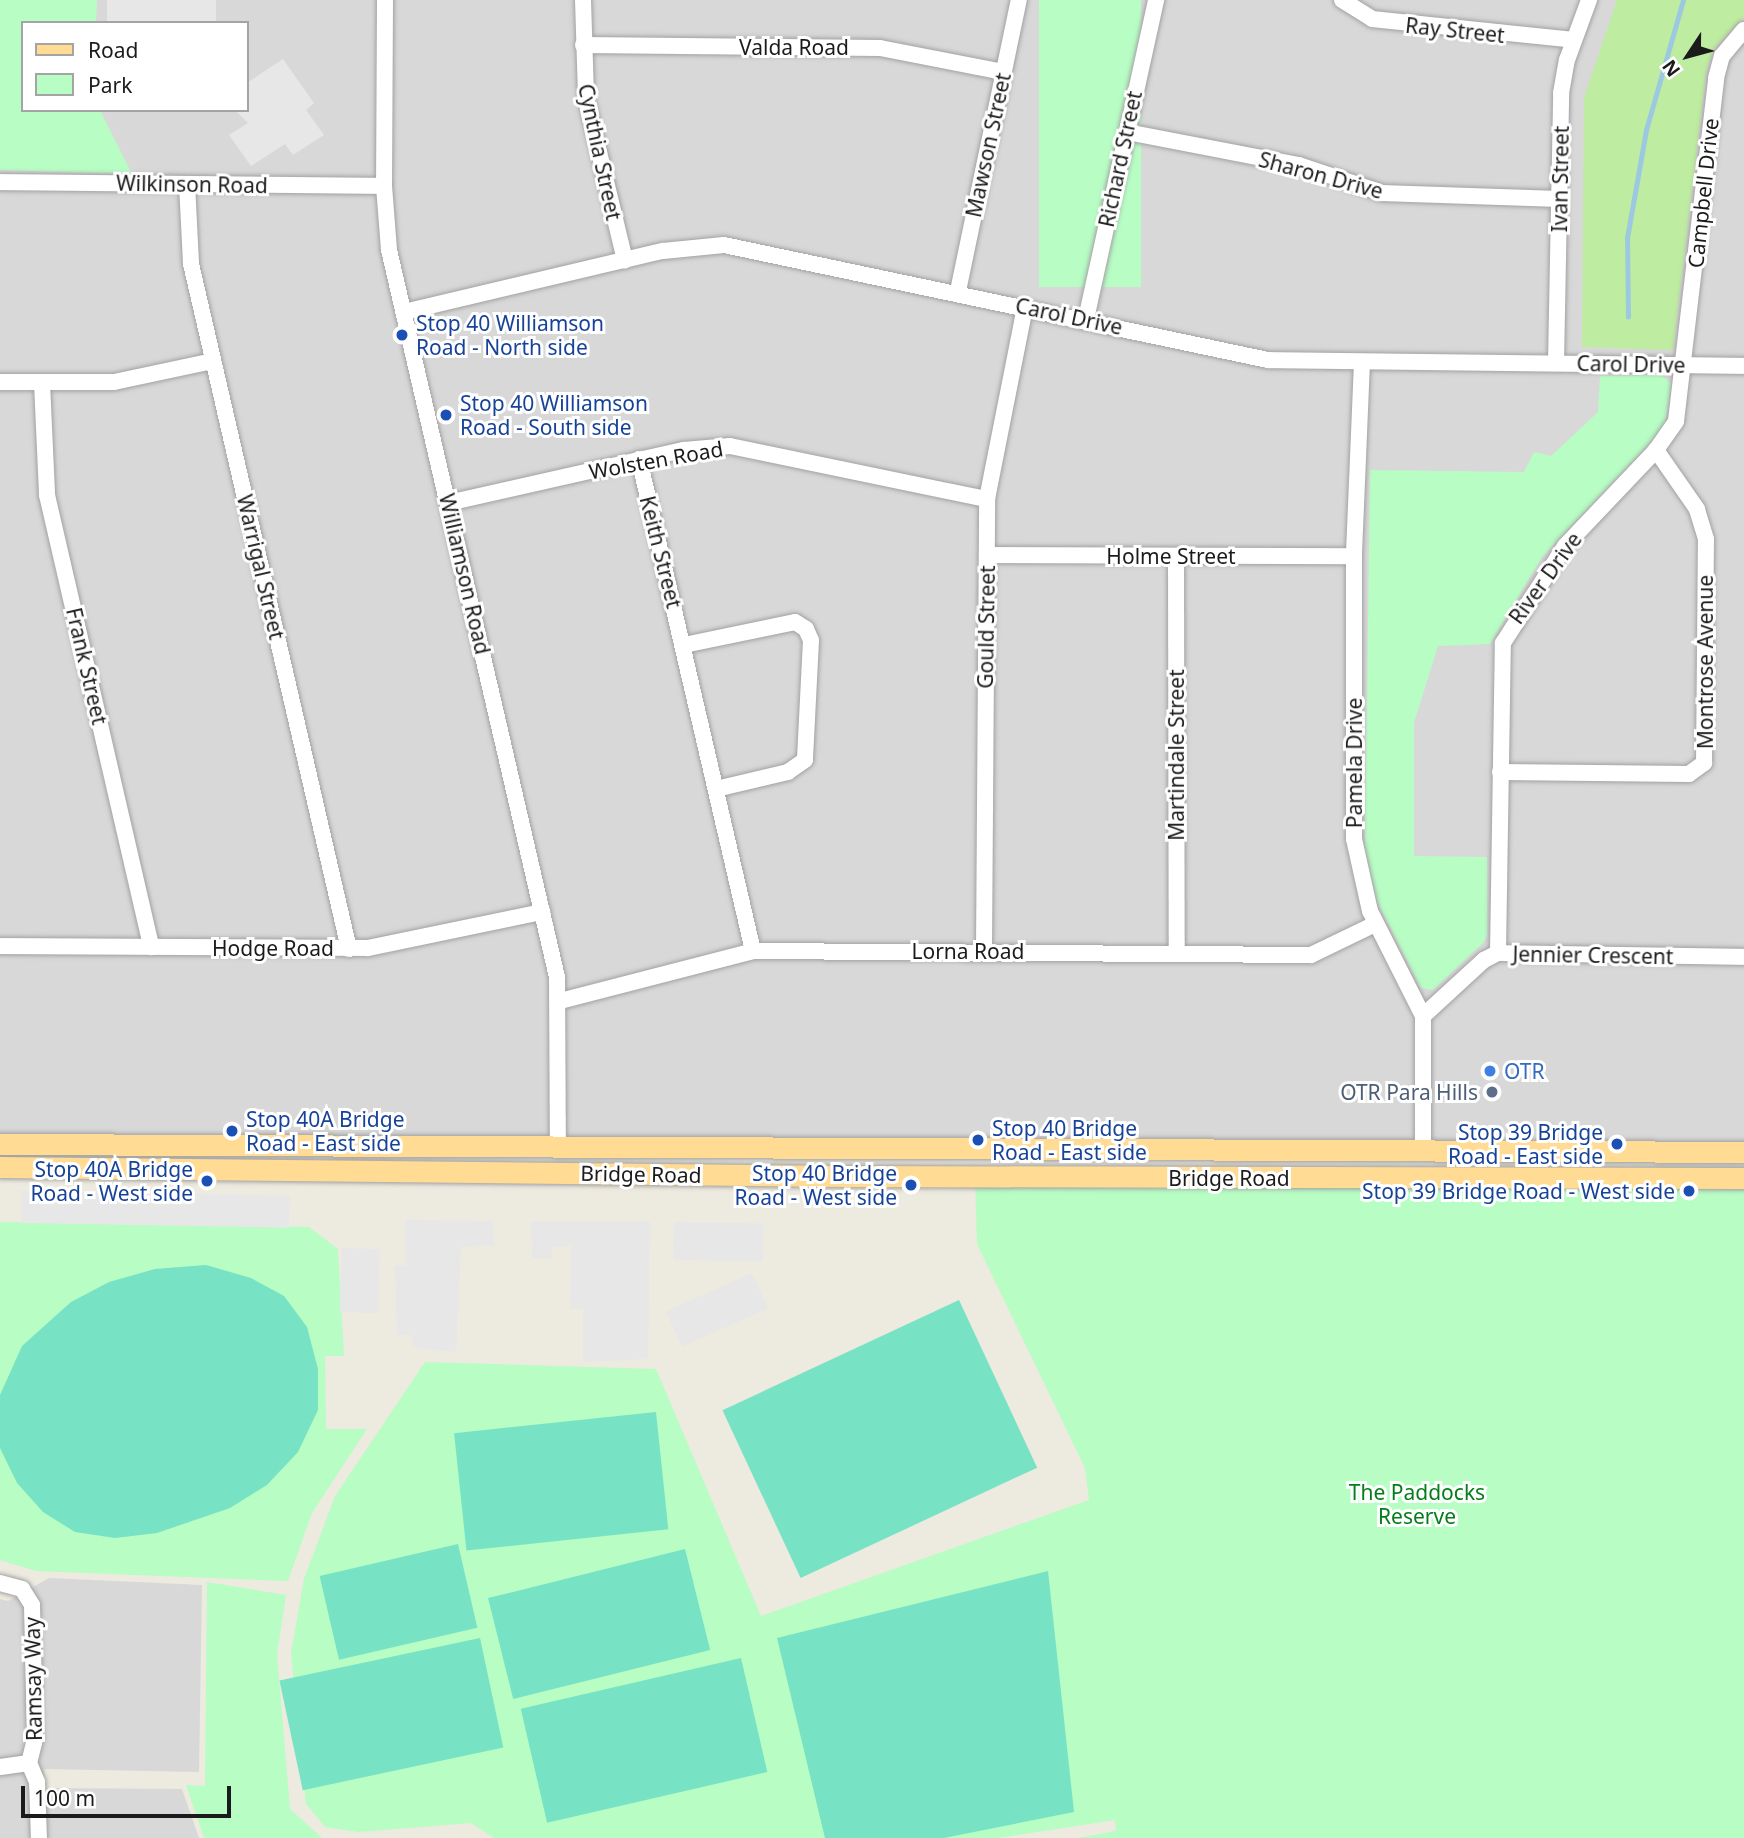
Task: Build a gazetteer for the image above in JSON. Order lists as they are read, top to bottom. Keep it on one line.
{"streets":{"main road":["Bridge Road"],"street":["Ray Street","Valda Road","Mawson Street","Cynthia Street","Richard Street","Sharon Drive","Ivan Street","Wilkinson Road","Campbell Drive","Carol Drive","Wolsten Road","Keith Street","Holme Street","Warrigal Street","Williamson Road","River Drive","Gould Street","Montrose Avenue","Frank Street","Martindale Street","Pamela Drive","Hodge Road","Lorna Road","Jennier Crescent","Ramsay Way"]},"crossings":[["Ray Street","Ivan Street"],["Valda Road","Mawson Street"],["Valda Road","Cynthia Street"],["Mawson Street","Carol Drive"],["Cynthia Street","Carol Drive"],["Richard Street","Sharon Drive"],["Richard Street","Carol Drive"],["Sharon Drive","Ivan Street"],["Ivan Street","Carol Drive"],["Wilkinson Road","Warrigal Street"],["Wilkinson Road","Williamson Road"],["Campbell Drive","Carol Drive"],["Campbell Drive","River Drive"],["Carol Drive","Williamson Road"],["Carol Drive","River Drive"],["Carol Drive","Gould Street"],["Carol Drive","Pamela Drive"],["Wolsten Road","Keith Street"],["Wolsten Road","Williamson Road"],["Wolsten Road","Gould Street"],["Keith Street","Lorna Road"],["Holme Street","Gould Street"],["Holme Street","Martindale Street"],["Holme Street","Pamela Drive"],["Warrigal Street","Hodge Road"],["Williamson Road","Hodge Road"],["Williamson Road","Lorna Road"],["Williamson Road","Bridge Road"],["River Drive","Montrose Avenue"],["River Drive","Jennier Crescent"],["Gould Street","Lorna Road"],["Frank Street","Hodge Road"],["Martindale Street","Lorna Road"],["Pamela Drive","Lorna Road"],["Pamela Drive","Jennier Crescent"],["Pamela Drive","Bridge Road"]],"parks":["The Paddocks Reserve"],"places":["Stop 40 Williamson Road - North side","Stop 40 Williamson Road - South side","OTR","OTR Para Hills","Stop 40A Bridge Road - East side","Stop 40 Bridge Road - East side","Stop 39 Bridge Road - East side","Stop 40A Bridge Road - West side","Stop 40 Bridge Road - West side","Stop 39 Bridge Road - West side"],"legend":["Road","Park"],"scale_bar":"100 m","north":"bottom left"}
